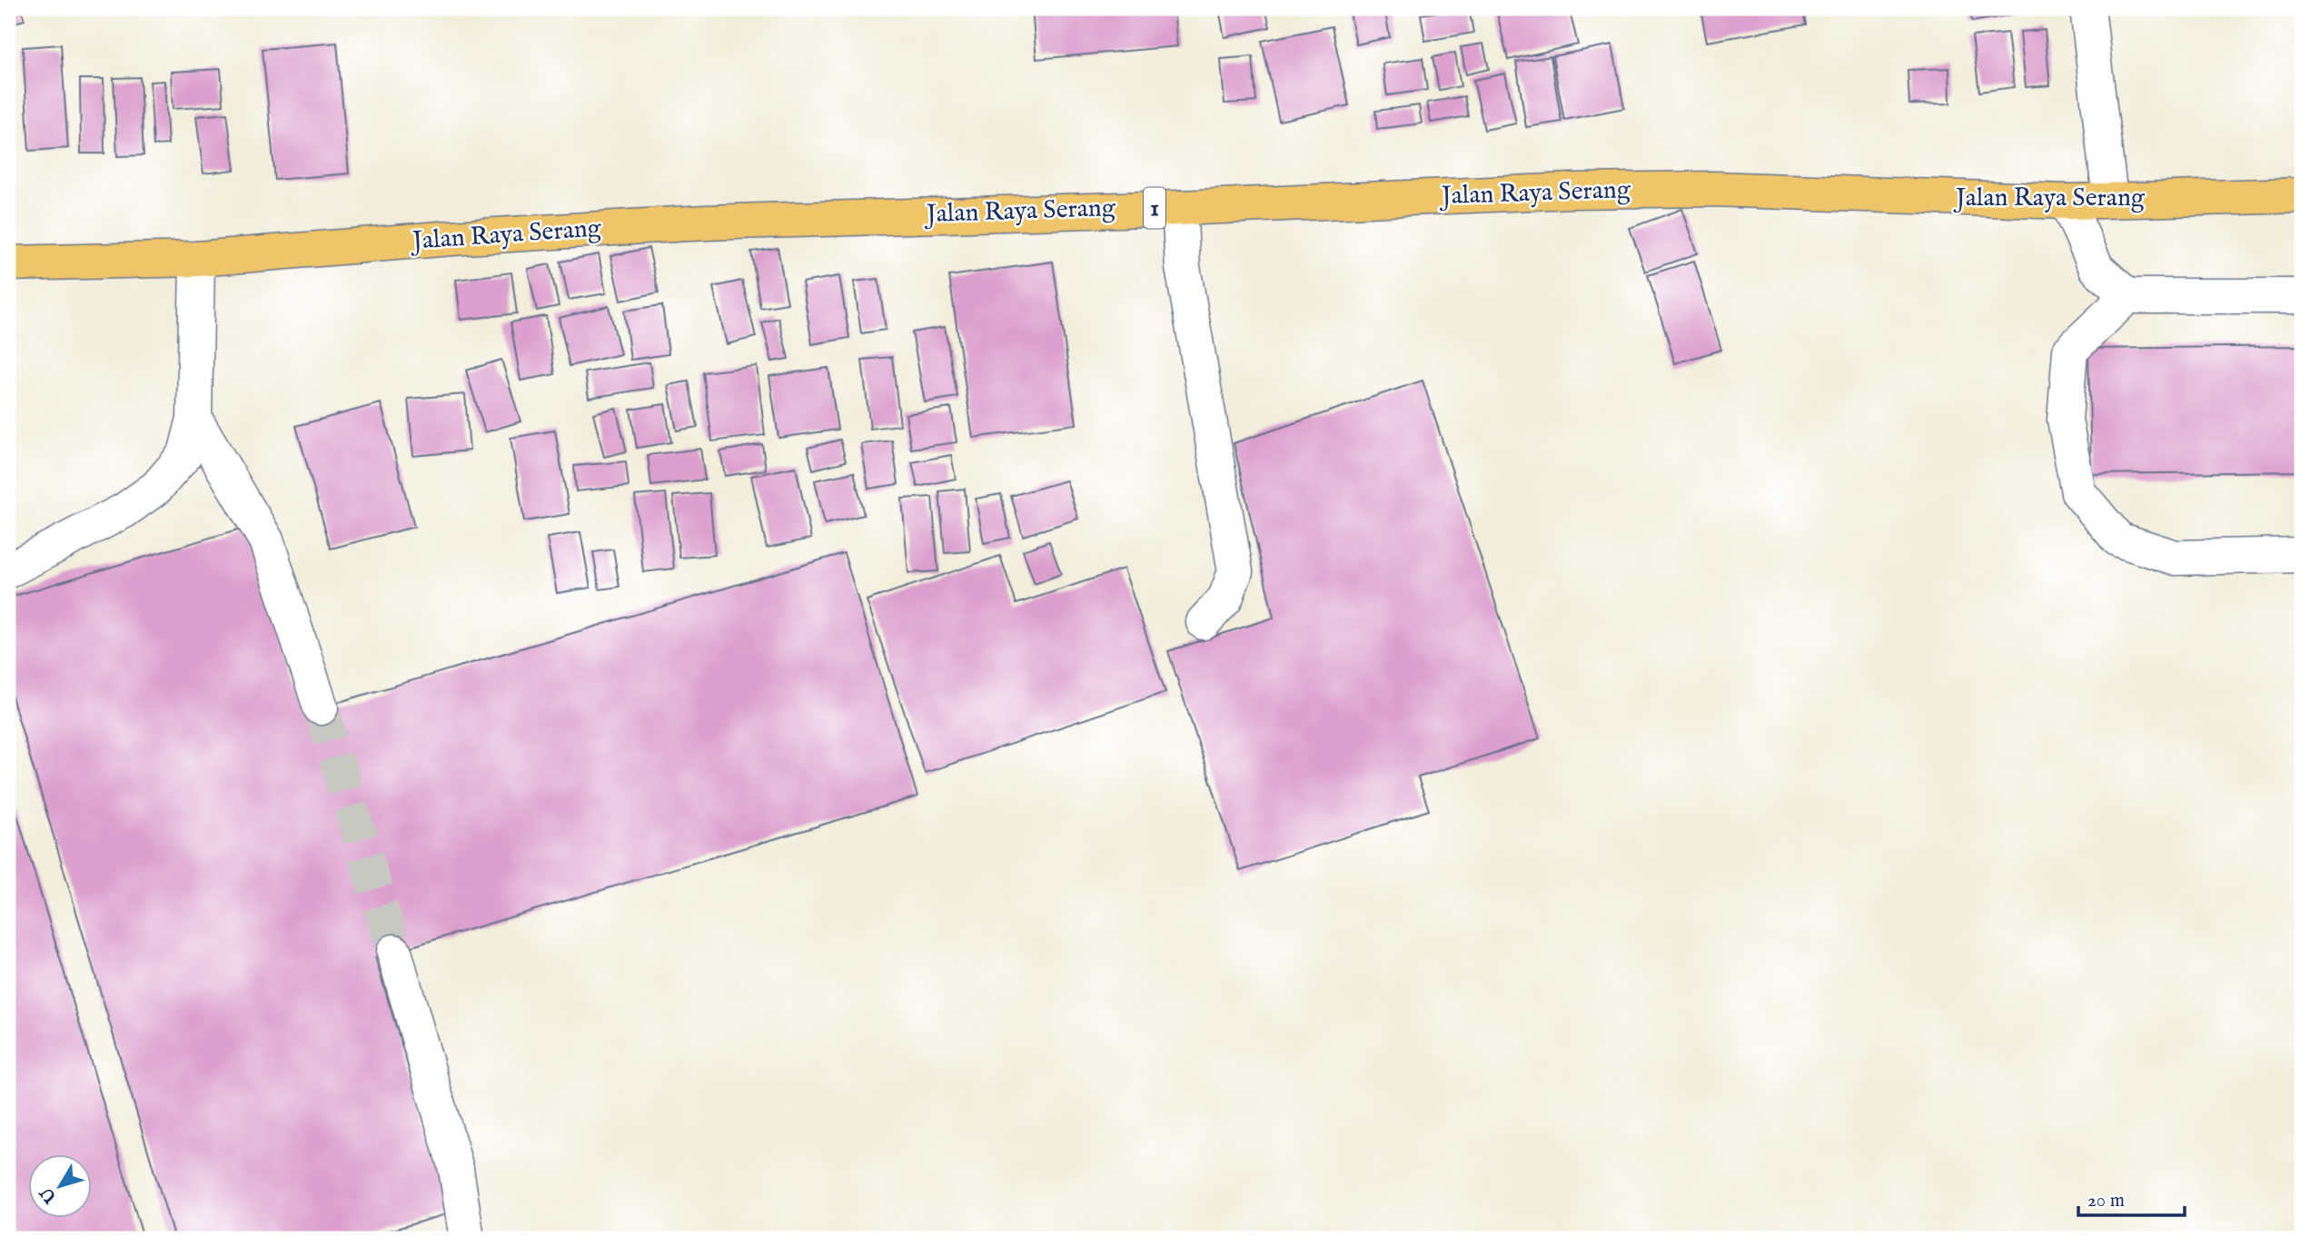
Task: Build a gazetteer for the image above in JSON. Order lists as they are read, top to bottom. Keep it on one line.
{"streets":{"highway":["Jalan Raya Serang","1"]},"scale_bar":"20 m","north":"bottom left"}
